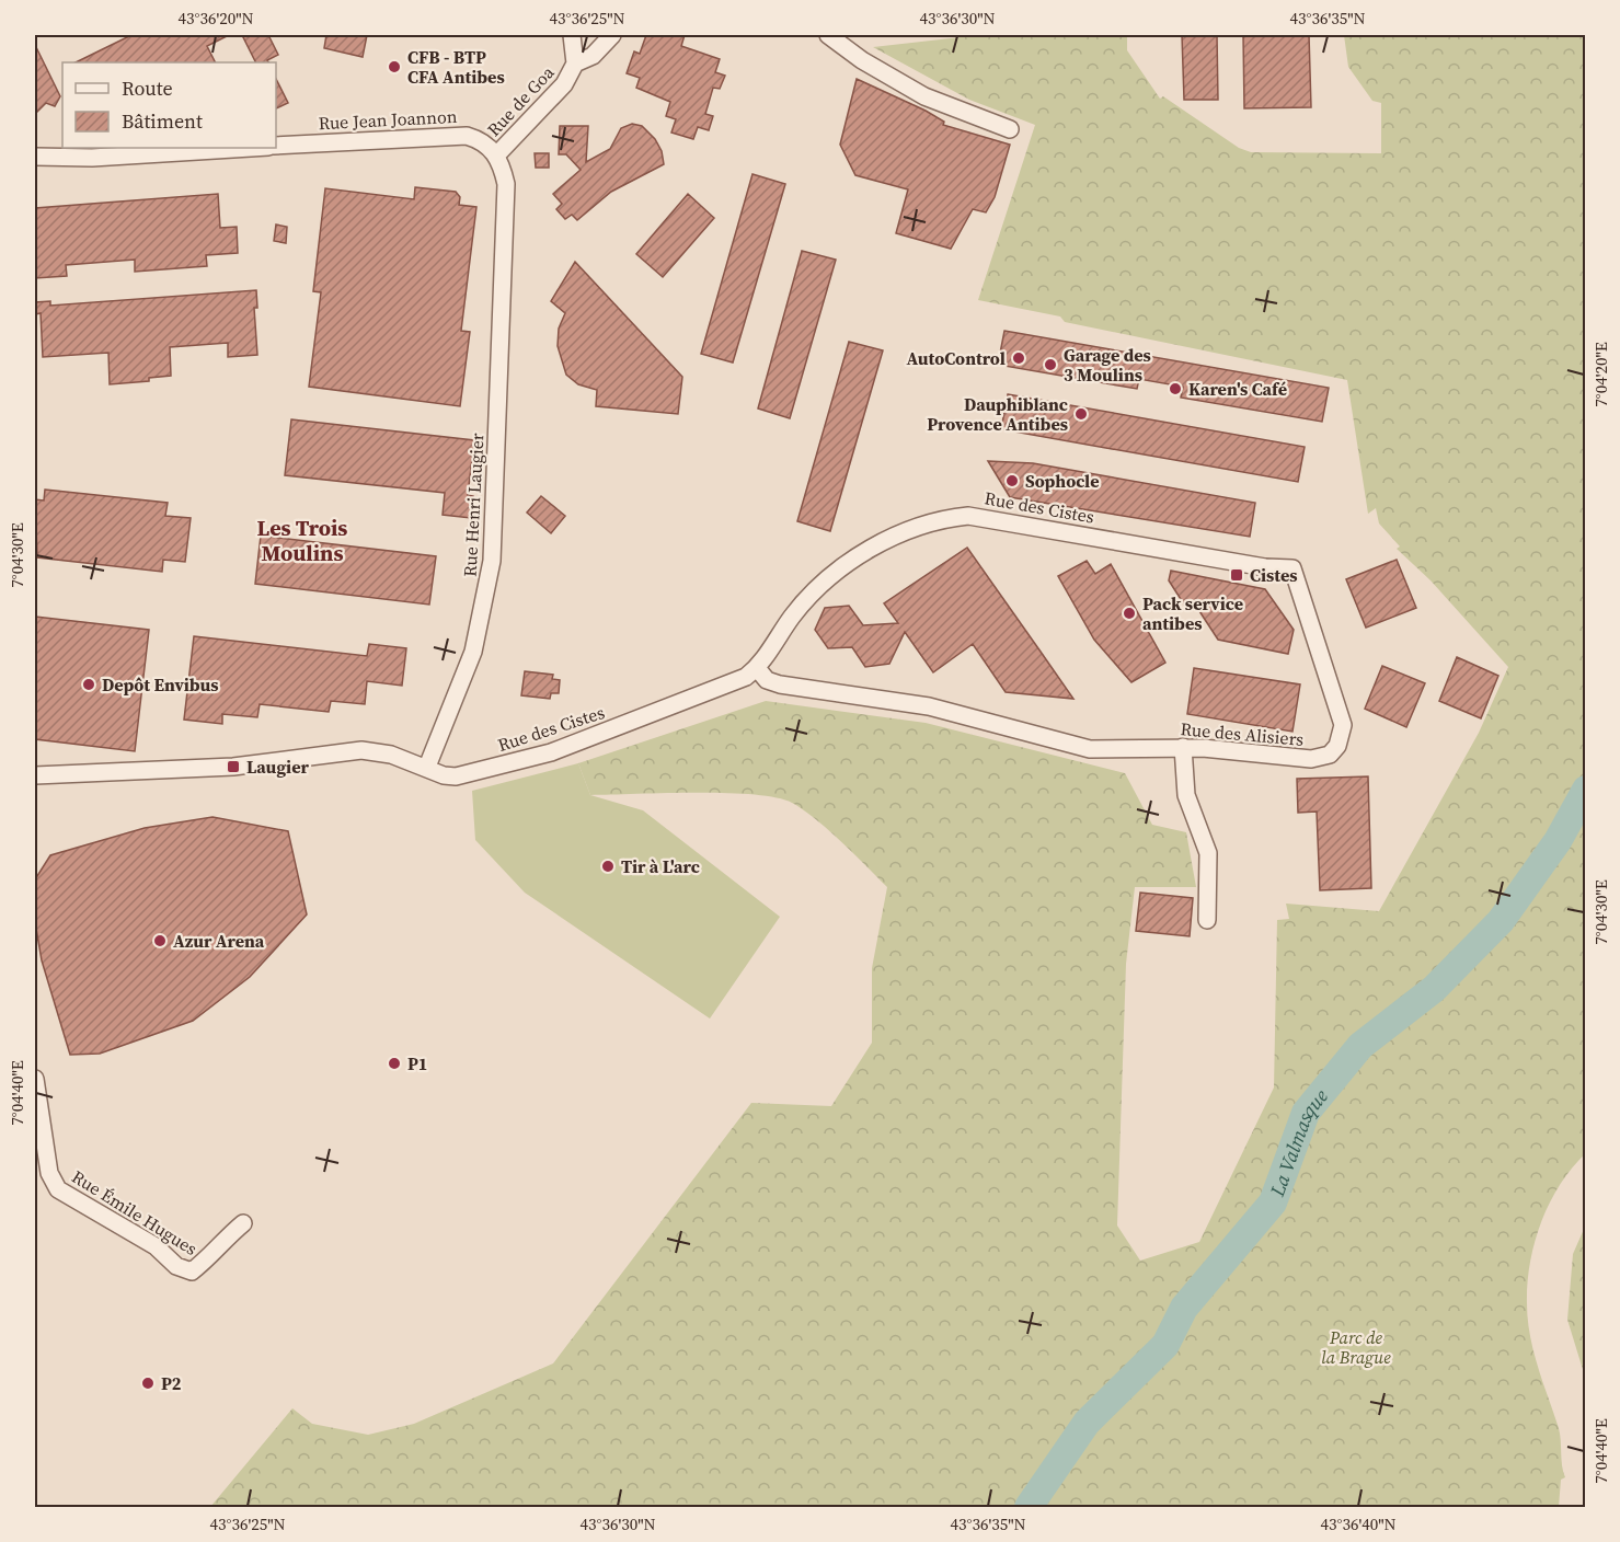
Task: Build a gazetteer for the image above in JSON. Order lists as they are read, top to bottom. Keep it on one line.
{"streets":{"street":["Rue de Goa","Rue Jean Joannon","Rue Henri Laugier","Rue des Cistes","Rue des Alisiers","Rue Émile Hugues"]},"crossings":[["Rue de Goa","Rue Jean Joannon"],["Rue de Goa","Rue Henri Laugier"],["Rue Jean Joannon","Rue Henri Laugier"],["Rue Henri Laugier","Rue des Cistes"],["Rue des Cistes","Rue des Alisiers"]],"districts":["Les Trois Moulins"],"water":["La Valmasque"],"parks":["Parc de la Brague"],"places":{"other":["CFB - BTP CFA Antibes","AutoControl","Garage des 3 Moulins","Karen's Café","Dauphiblanc Provence Antibes","Sophocle","Pack service antibes","Depôt Envibus","Tir à L'arc","Azur Arena","P1","P2"],"transit":["Cistes","Laugier"]},"legend":["Route","Bâtiment"],"coordinates":["43°36'20\"N","43°36'25\"N","43°36'30\"N","43°36'35\"N","7°04'20\"E","7°04'30\"E","7°04'40\"E","43°36'40\"N"]}
